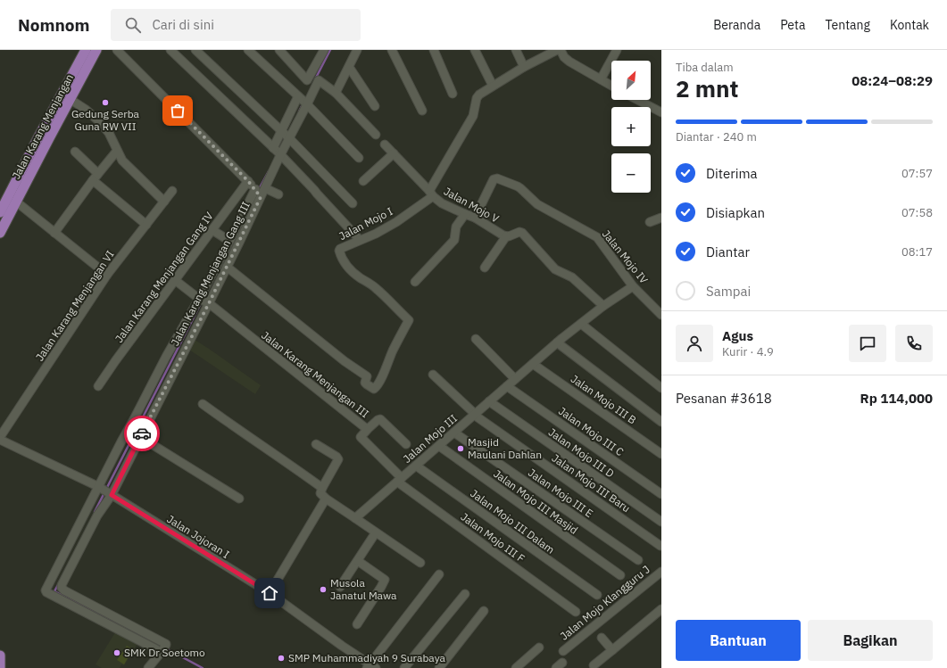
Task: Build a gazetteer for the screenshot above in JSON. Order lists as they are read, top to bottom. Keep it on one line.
{"streets":{"main road":["Jalan Karang Menjangan"],"street":["Jalan Mojo V","Jalan Mojo I","Jalan Mojo IV","Jalan Karang Menjangan Gang III","Jalan Karang Menjangan Gang IV","Jalan Karang Menjangan VI","Jalan Karang Menjangan III","Jalan Mojo III B","Jalan Mojo III C","Jalan Mojo III","Jalan Mojo III D","Jalan Mojo III Baru","Jalan Mojo III E","Jalan Mojo III Masjid","Jalan Mojo III Dalam","Jalan Jojoran I","Jalan Mojo III F","Jalan Mojo Klangguru J"]},"crossings":[["Jalan Mojo V","Jalan Mojo I"],["Jalan Mojo V","Jalan Mojo IV"],["Jalan Mojo V","Jalan Mojo III"],["Jalan Mojo I","Jalan Karang Menjangan Gang III"],["Jalan Mojo IV","Jalan Mojo III"],["Jalan Karang Menjangan Gang III","Jalan Karang Menjangan III"],["Jalan Karang Menjangan Gang III","Jalan Jojoran I"],["Jalan Karang Menjangan Gang IV","Jalan Karang Menjangan III"],["Jalan Karang Menjangan III","Jalan Mojo III F"],["Jalan Mojo III B","Jalan Mojo III"],["Jalan Mojo III C","Jalan Mojo III"],["Jalan Mojo III","Jalan Mojo III D"],["Jalan Mojo III","Jalan Mojo III Baru"],["Jalan Mojo III","Jalan Mojo III E"],["Jalan Mojo III","Jalan Mojo III Masjid"],["Jalan Mojo III","Jalan Mojo III Dalam"],["Jalan Mojo III","Jalan Mojo III F"]],"places":["Gedung Serba Guna RW VII","Masjid Maulani Dahlan","Musola Janatul Mawa","SMK Dr Soetomo","SMP Muhammadiyah 9 Surabaya"],"north":"top right","page":{"header":"Nomnom","search":"Cari di sini","nav":["Beranda","Peta","Tentang","Kontak"],"heading":["2 mnt","Tiba dalam","08:24–08:29"],"panel":["Agus","Kurir · 4.9","Pesanan #3618","Rp 114,000"],"map_buttons":["+","−"],"bar":"Diantar · 240 m","list":[["Diterima","07:57"],["Disiapkan","07:58"],["Diantar","08:17"],"Sampai"],"buttons":["Bantuan","Bagikan"]}}
